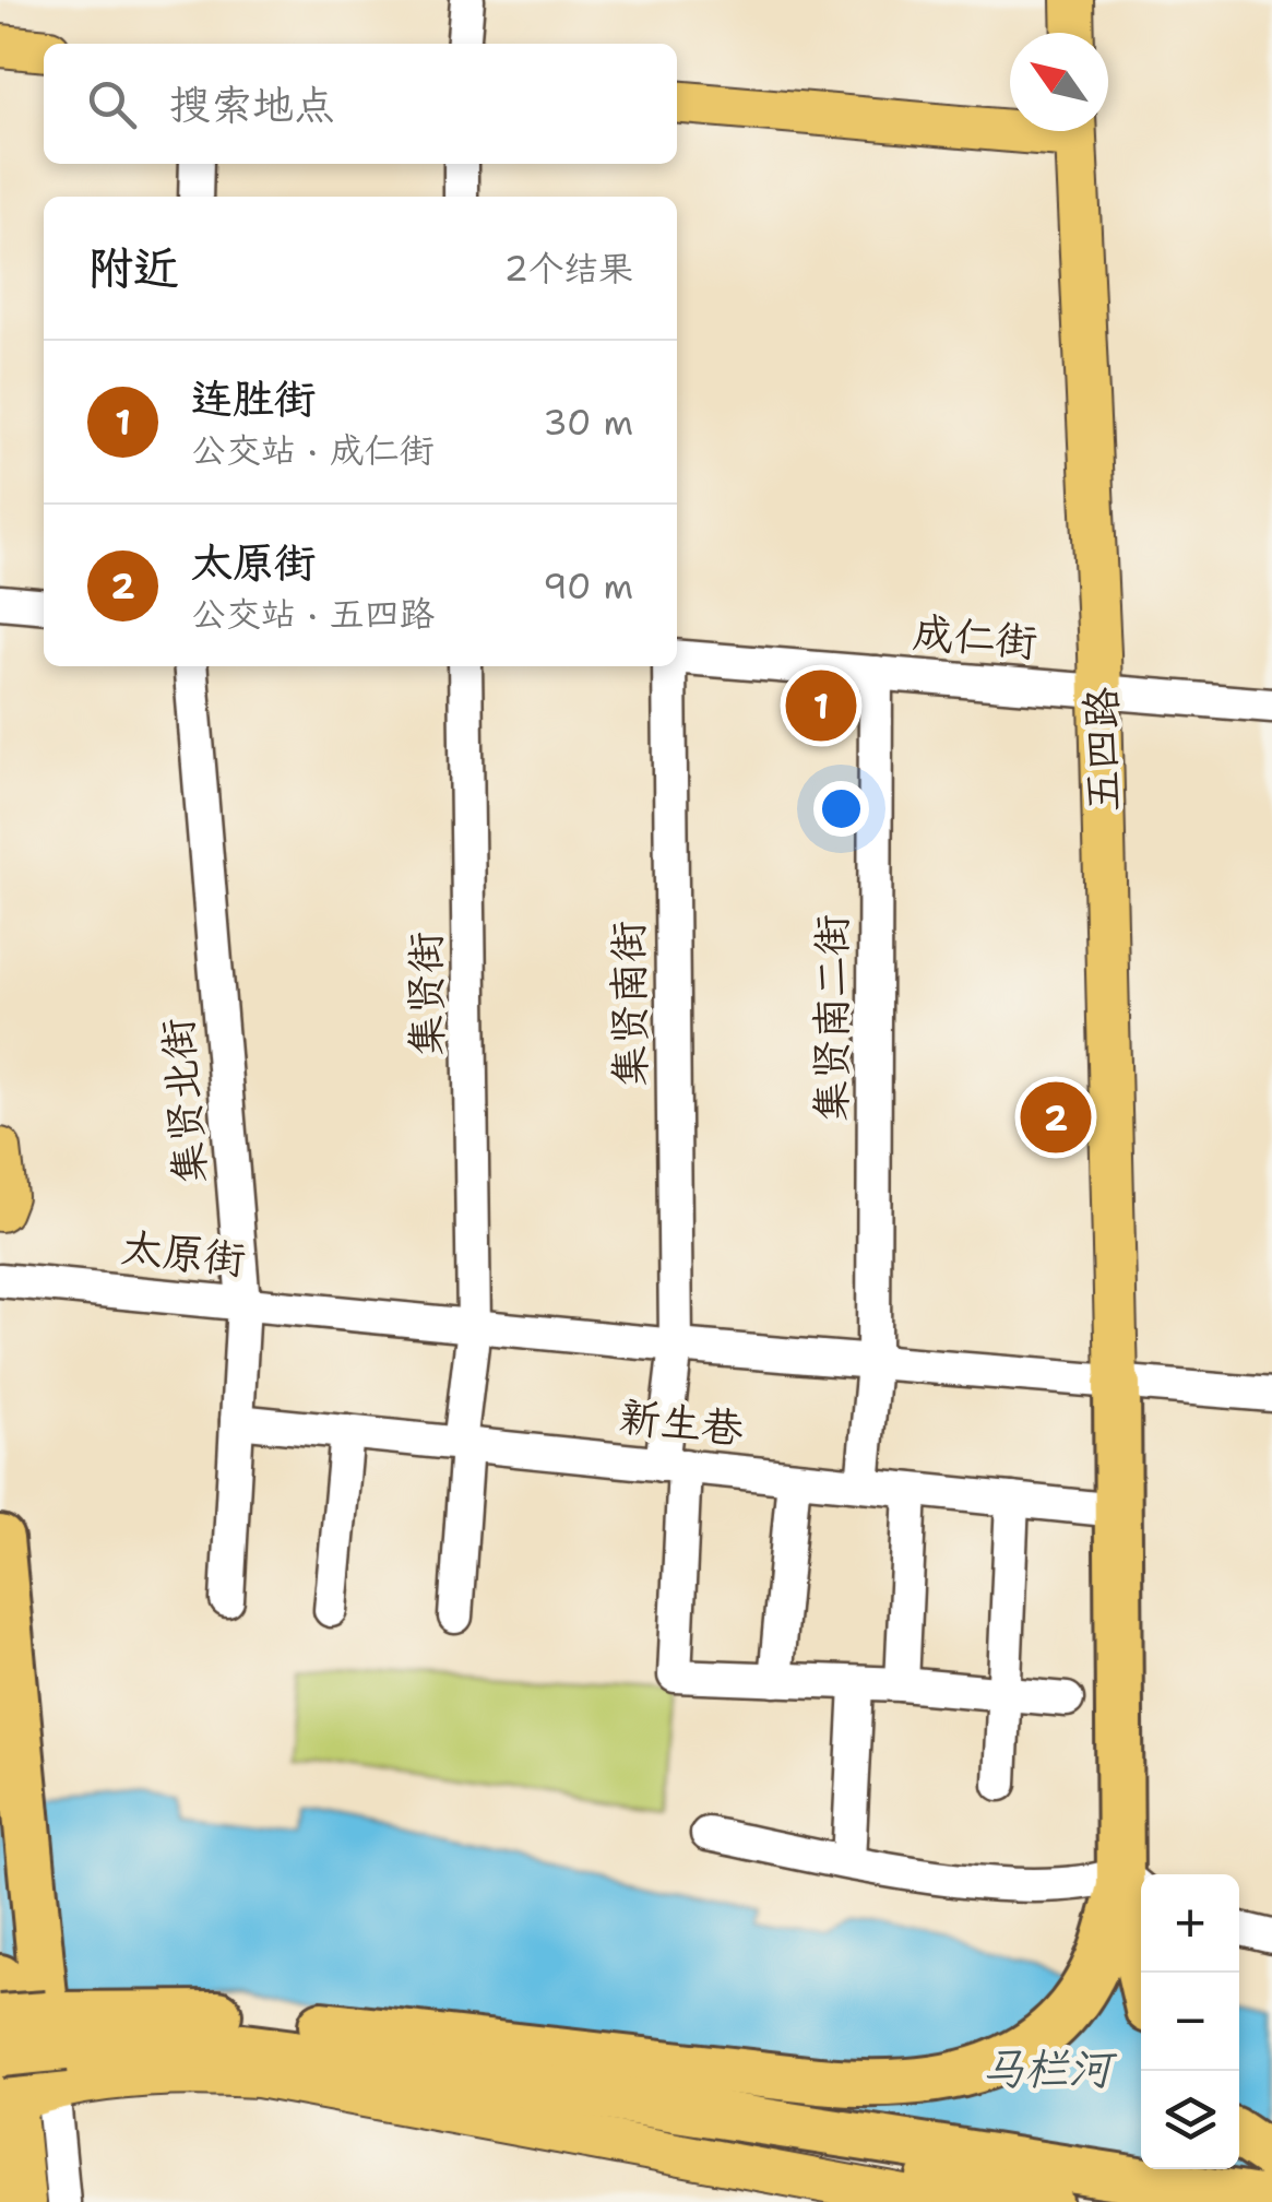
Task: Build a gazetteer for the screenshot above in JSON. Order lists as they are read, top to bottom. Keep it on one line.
{"streets":{"main road":["五四路"],"street":["成仁街","集贤街","集贤南街","集贤南二街","集贤北街","太原街","新生巷"]},"crossings":[["成仁街","五四路"],["成仁街","集贤南二街"],["五四路","太原街"],["集贤街","太原街"],["集贤街","新生巷"],["集贤南街","太原街"],["集贤南街","新生巷"],["集贤南二街","太原街"],["集贤南二街","新生巷"],["集贤北街","太原街"],["集贤北街","新生巷"]],"water":["马栏河"],"north":"top left","page":{"search":"搜索地点","heading":["附近","2个结果"],"list":[{"mark":"1","name":"连胜街","note":"公交站 · 成仁街","value":"30 m"},{"mark":"2","name":"太原街","note":"公交站 · 五四路","value":"90 m"}],"pins":["1","2"],"map_buttons":["+","−"]}}
